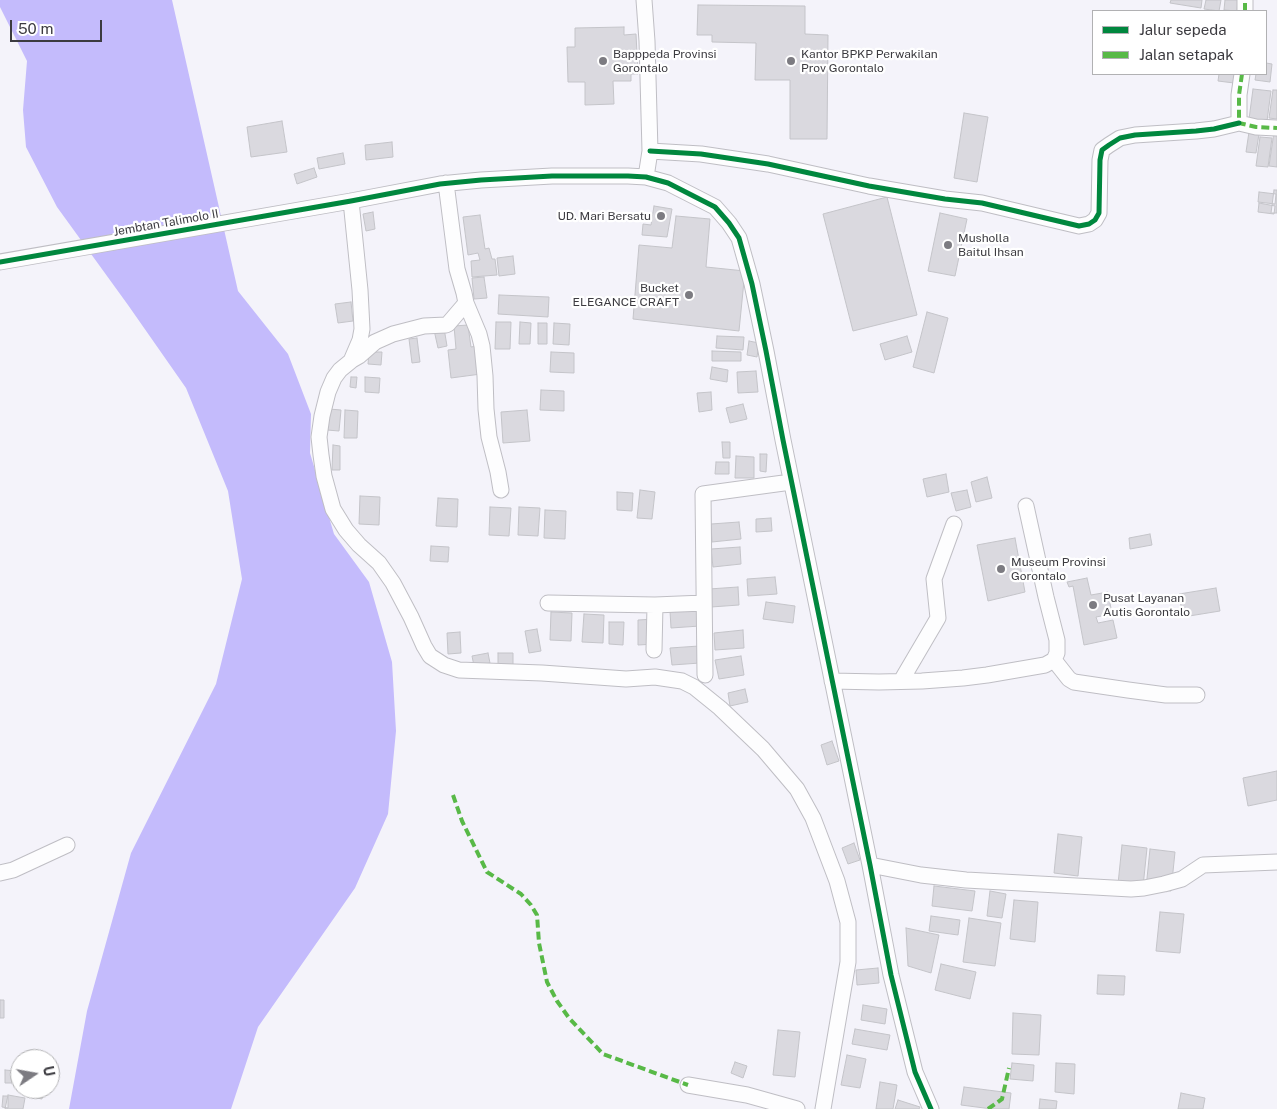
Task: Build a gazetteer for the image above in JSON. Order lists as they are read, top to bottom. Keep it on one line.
{"streets":{"street":["Jembtan Talimolo II"]},"places":["Bapppeda Provinsi Gorontalo","Kantor BPKP Perwakilan Prov Gorontalo","UD. Mari Bersatu","Musholla Baitul Ihsan","Bucket ELEGANCE CRAFT","Museum Provinsi Gorontalo","Pusat Layanan Autis Gorontalo"],"legend":["Jalur sepeda","Jalan setapak"],"scale_bar":"50 m","north":"right"}
